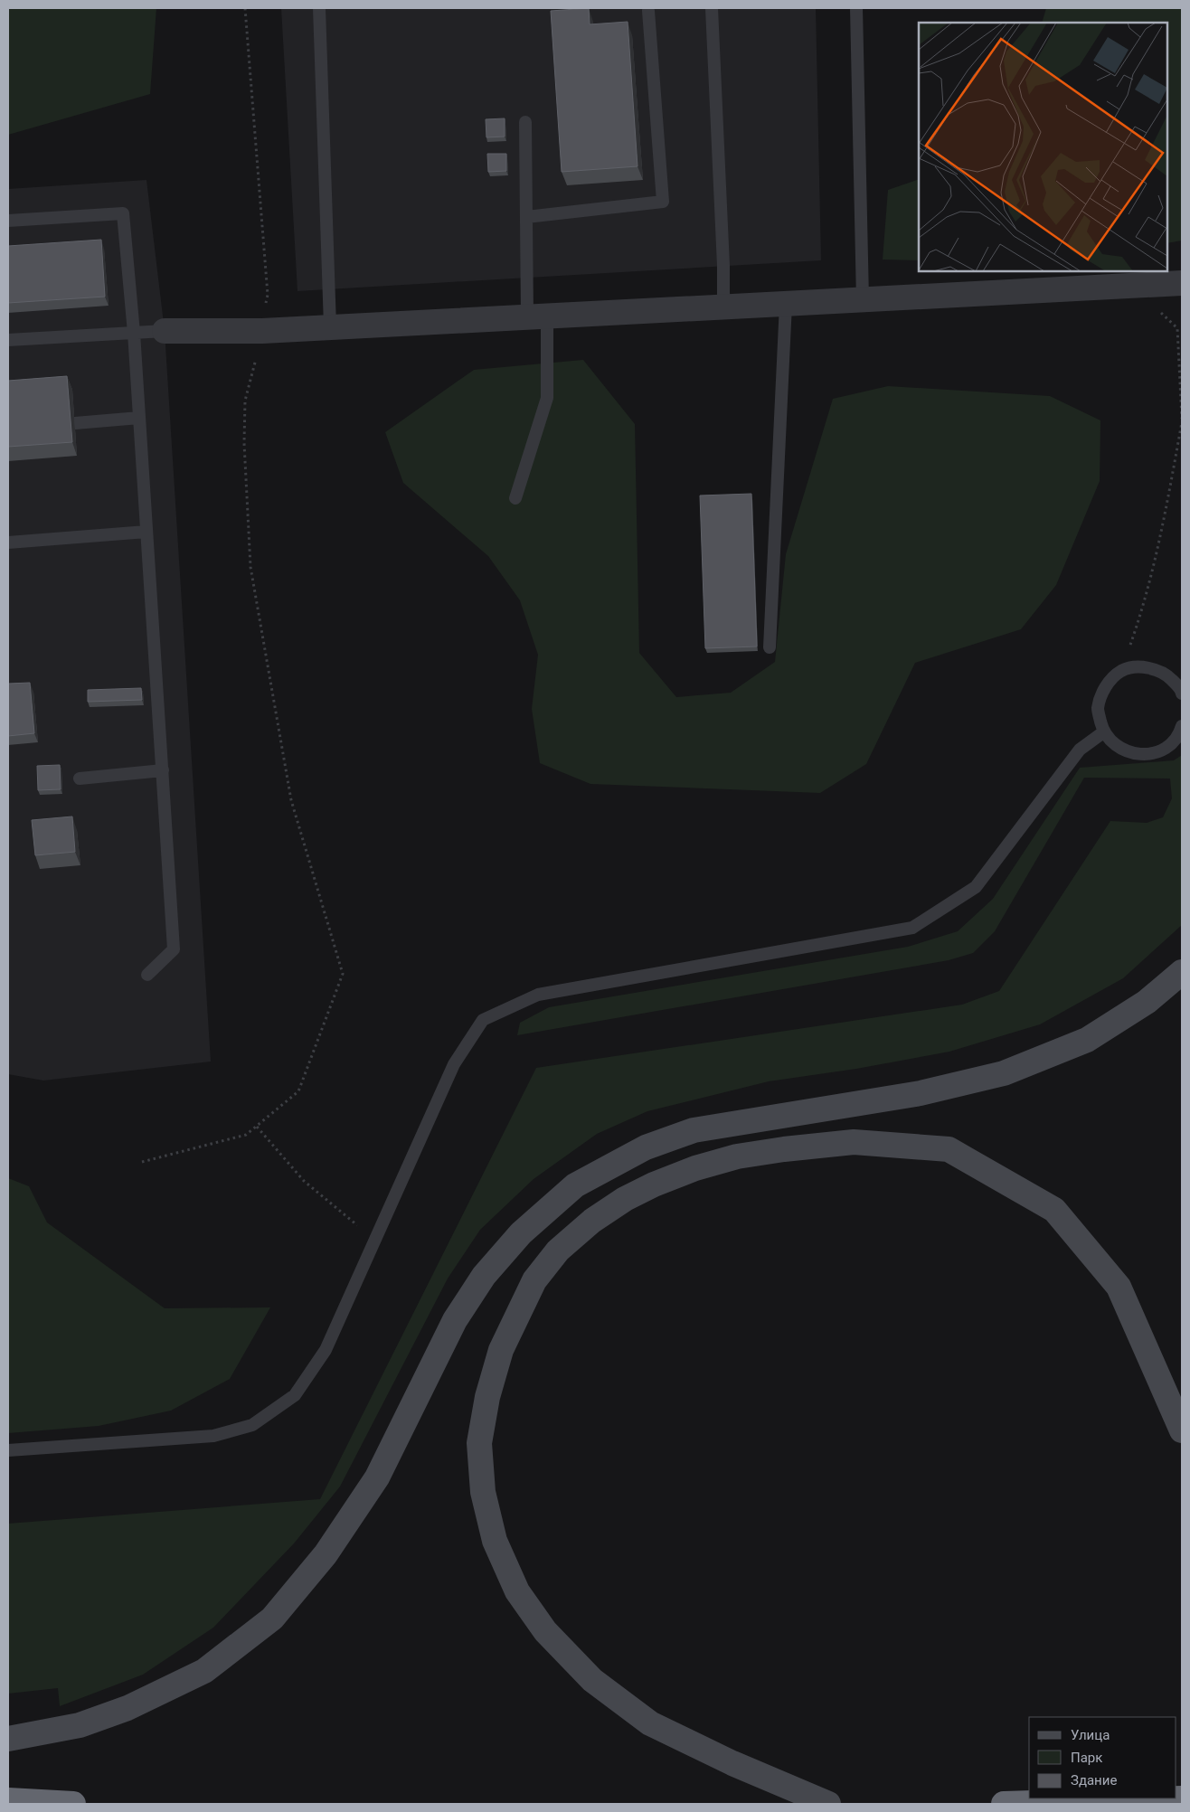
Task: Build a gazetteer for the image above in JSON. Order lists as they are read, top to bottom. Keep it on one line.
{"legend":["Улица","Парк","Здание"]}
